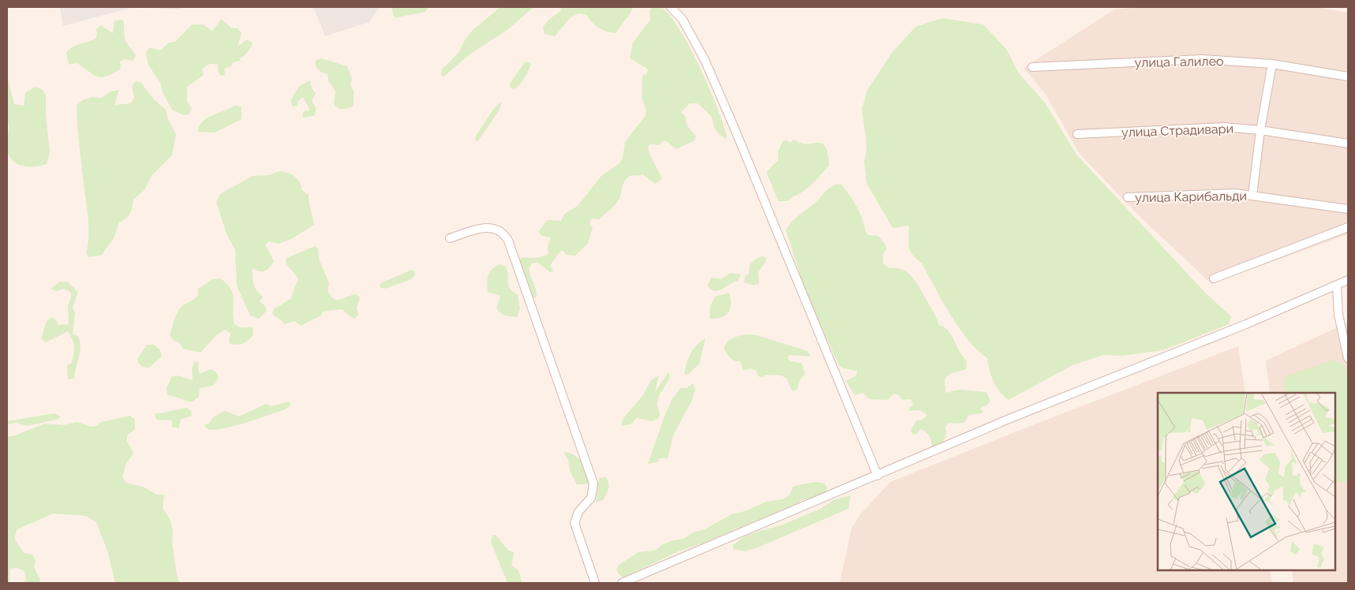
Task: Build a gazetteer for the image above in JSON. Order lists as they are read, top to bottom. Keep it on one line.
{"streets":{"street":["улица Галилео","улица Страдивари","улица Карибальди"]}}
